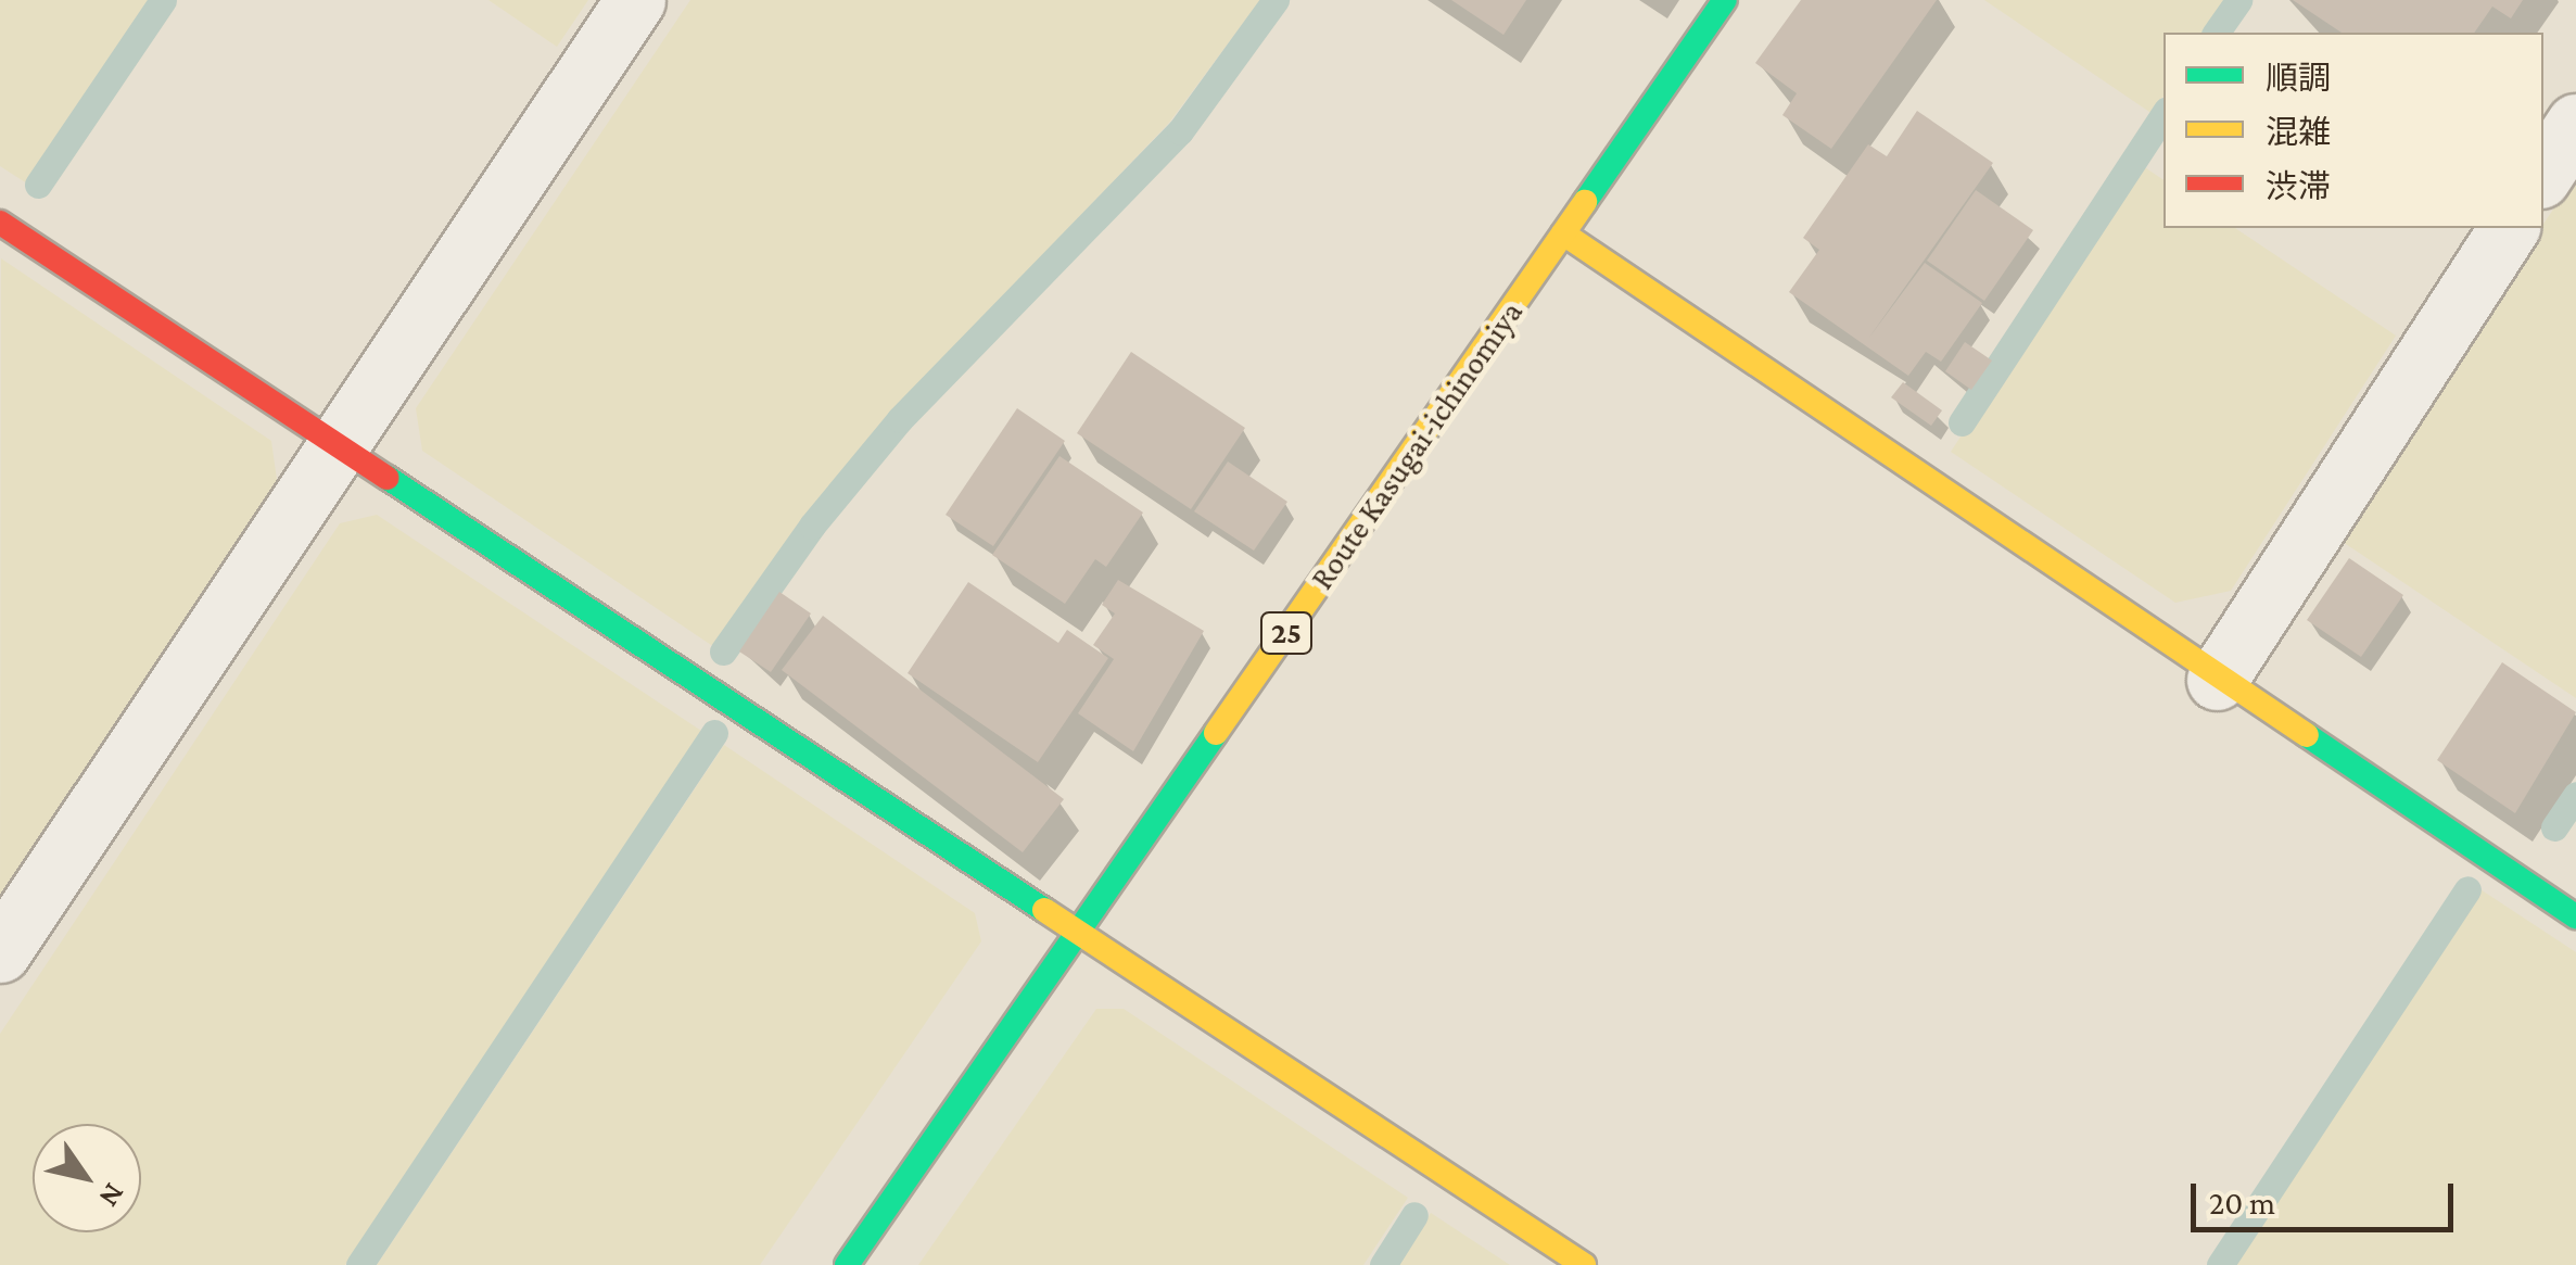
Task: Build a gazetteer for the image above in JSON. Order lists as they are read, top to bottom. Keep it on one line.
{"streets":{"street":["Route Kasugai-ichinomiya","25"]},"legend":["順調","混雑","渋滞"],"scale_bar":"20 m","north":"bottom right"}
